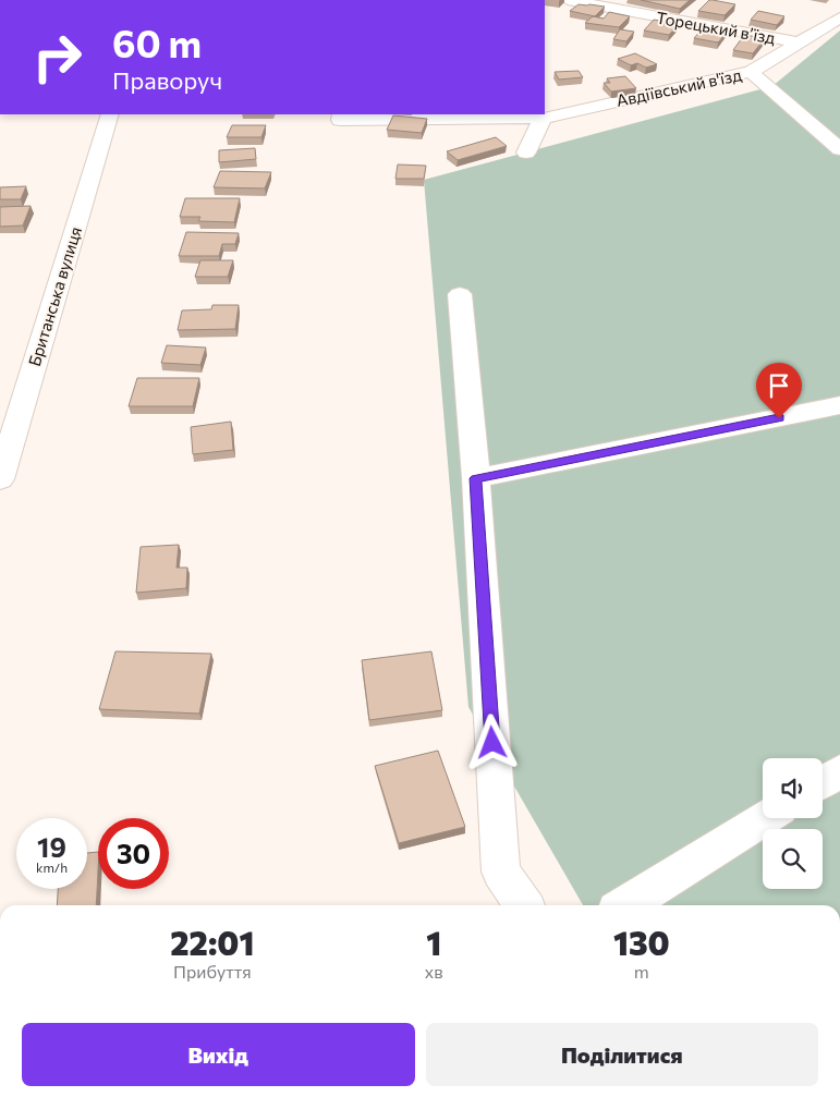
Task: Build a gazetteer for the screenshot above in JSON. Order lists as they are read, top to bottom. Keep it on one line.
{"streets":{"street":["Торецький в’їзд","Авдіївський в'їзд","Британська вулиця"]},"crossings":[["Торецький в’їзд","Авдіївський в'їзд"]],"page":{"turn":["60 m","Праворуч"],"speed":"19 km/h","limit":"30","eta":["22:01","Прибуття","1","хв","130","m"],"buttons":["Вихід","Поділитися"]}}
